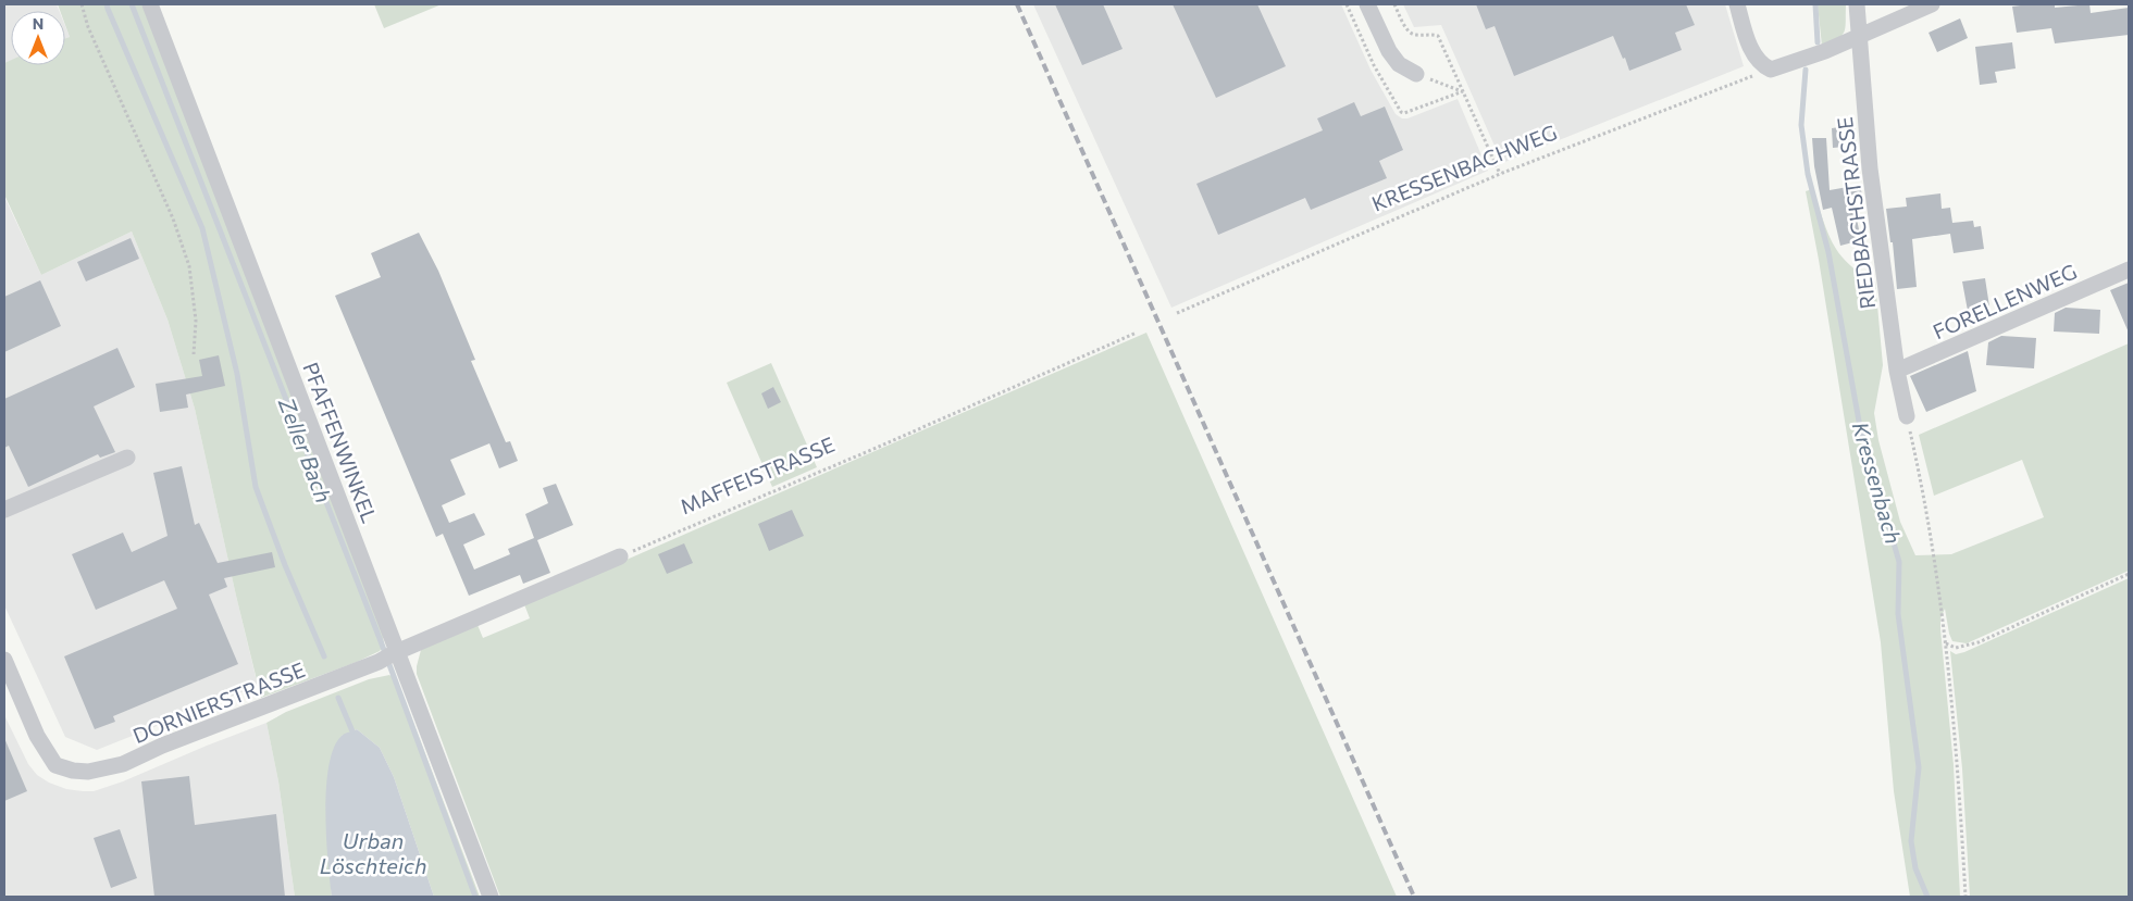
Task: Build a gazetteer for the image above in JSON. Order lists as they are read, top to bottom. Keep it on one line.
{"streets":{"street":["RIEDBACHSTRASSE","FORELLENWEG","PFAFFENWINKEL","DORNIERSTRASSE"],"path":["KRESSENBACHWEG","MAFFEISTRASSE"]},"crossings":[["RIEDBACHSTRASSE","FORELLENWEG"],["PFAFFENWINKEL","DORNIERSTRASSE"]],"water":["Zeller Bach","Kressenbach","Urban Löschteich"],"north":"top"}
